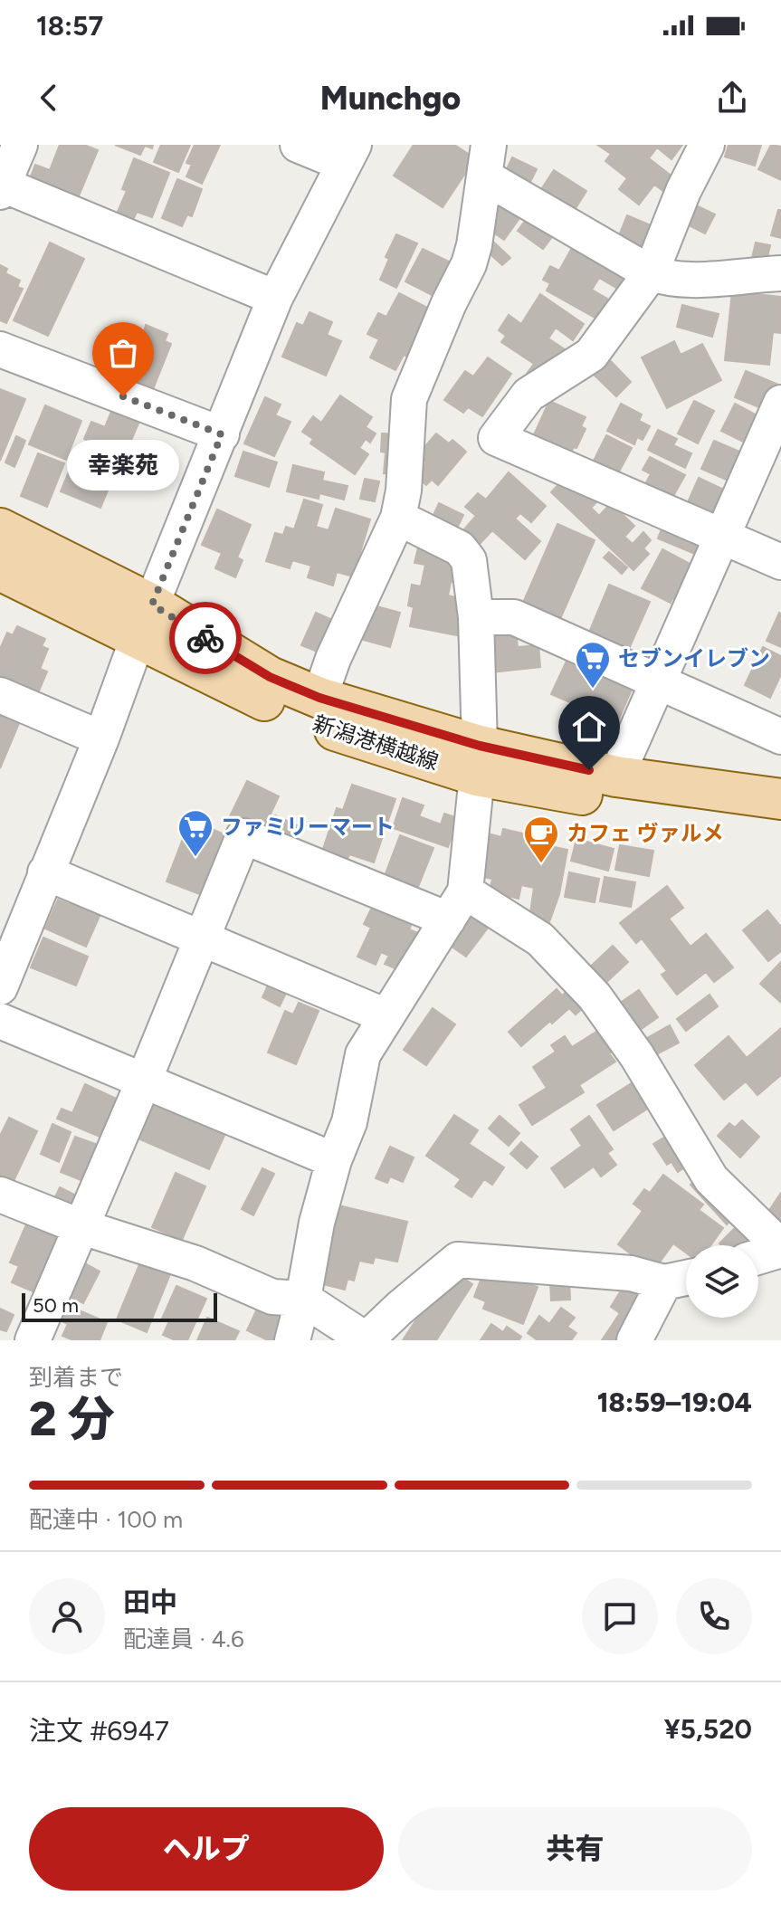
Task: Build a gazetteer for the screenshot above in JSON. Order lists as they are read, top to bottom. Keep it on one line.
{"streets":{"main road":["新潟港横越線"]},"places":{"other":["幸楽苑"],"supermarket":["セブンイレブン","ファミリーマート"],"cafe":["カフェ ヴァルメ"]},"scale_bar":"50 m","page":{"status":"18:57","header":"Munchgo","bubble":"幸楽苑","scale":"50 m","heading":["2 分","到着まで","18:59–19:04"],"panel":["田中","配達員 · 4.6","注文 #6947","¥5,520"],"bar":"配達中 · 100 m","buttons":["ヘルプ","共有"]}}
